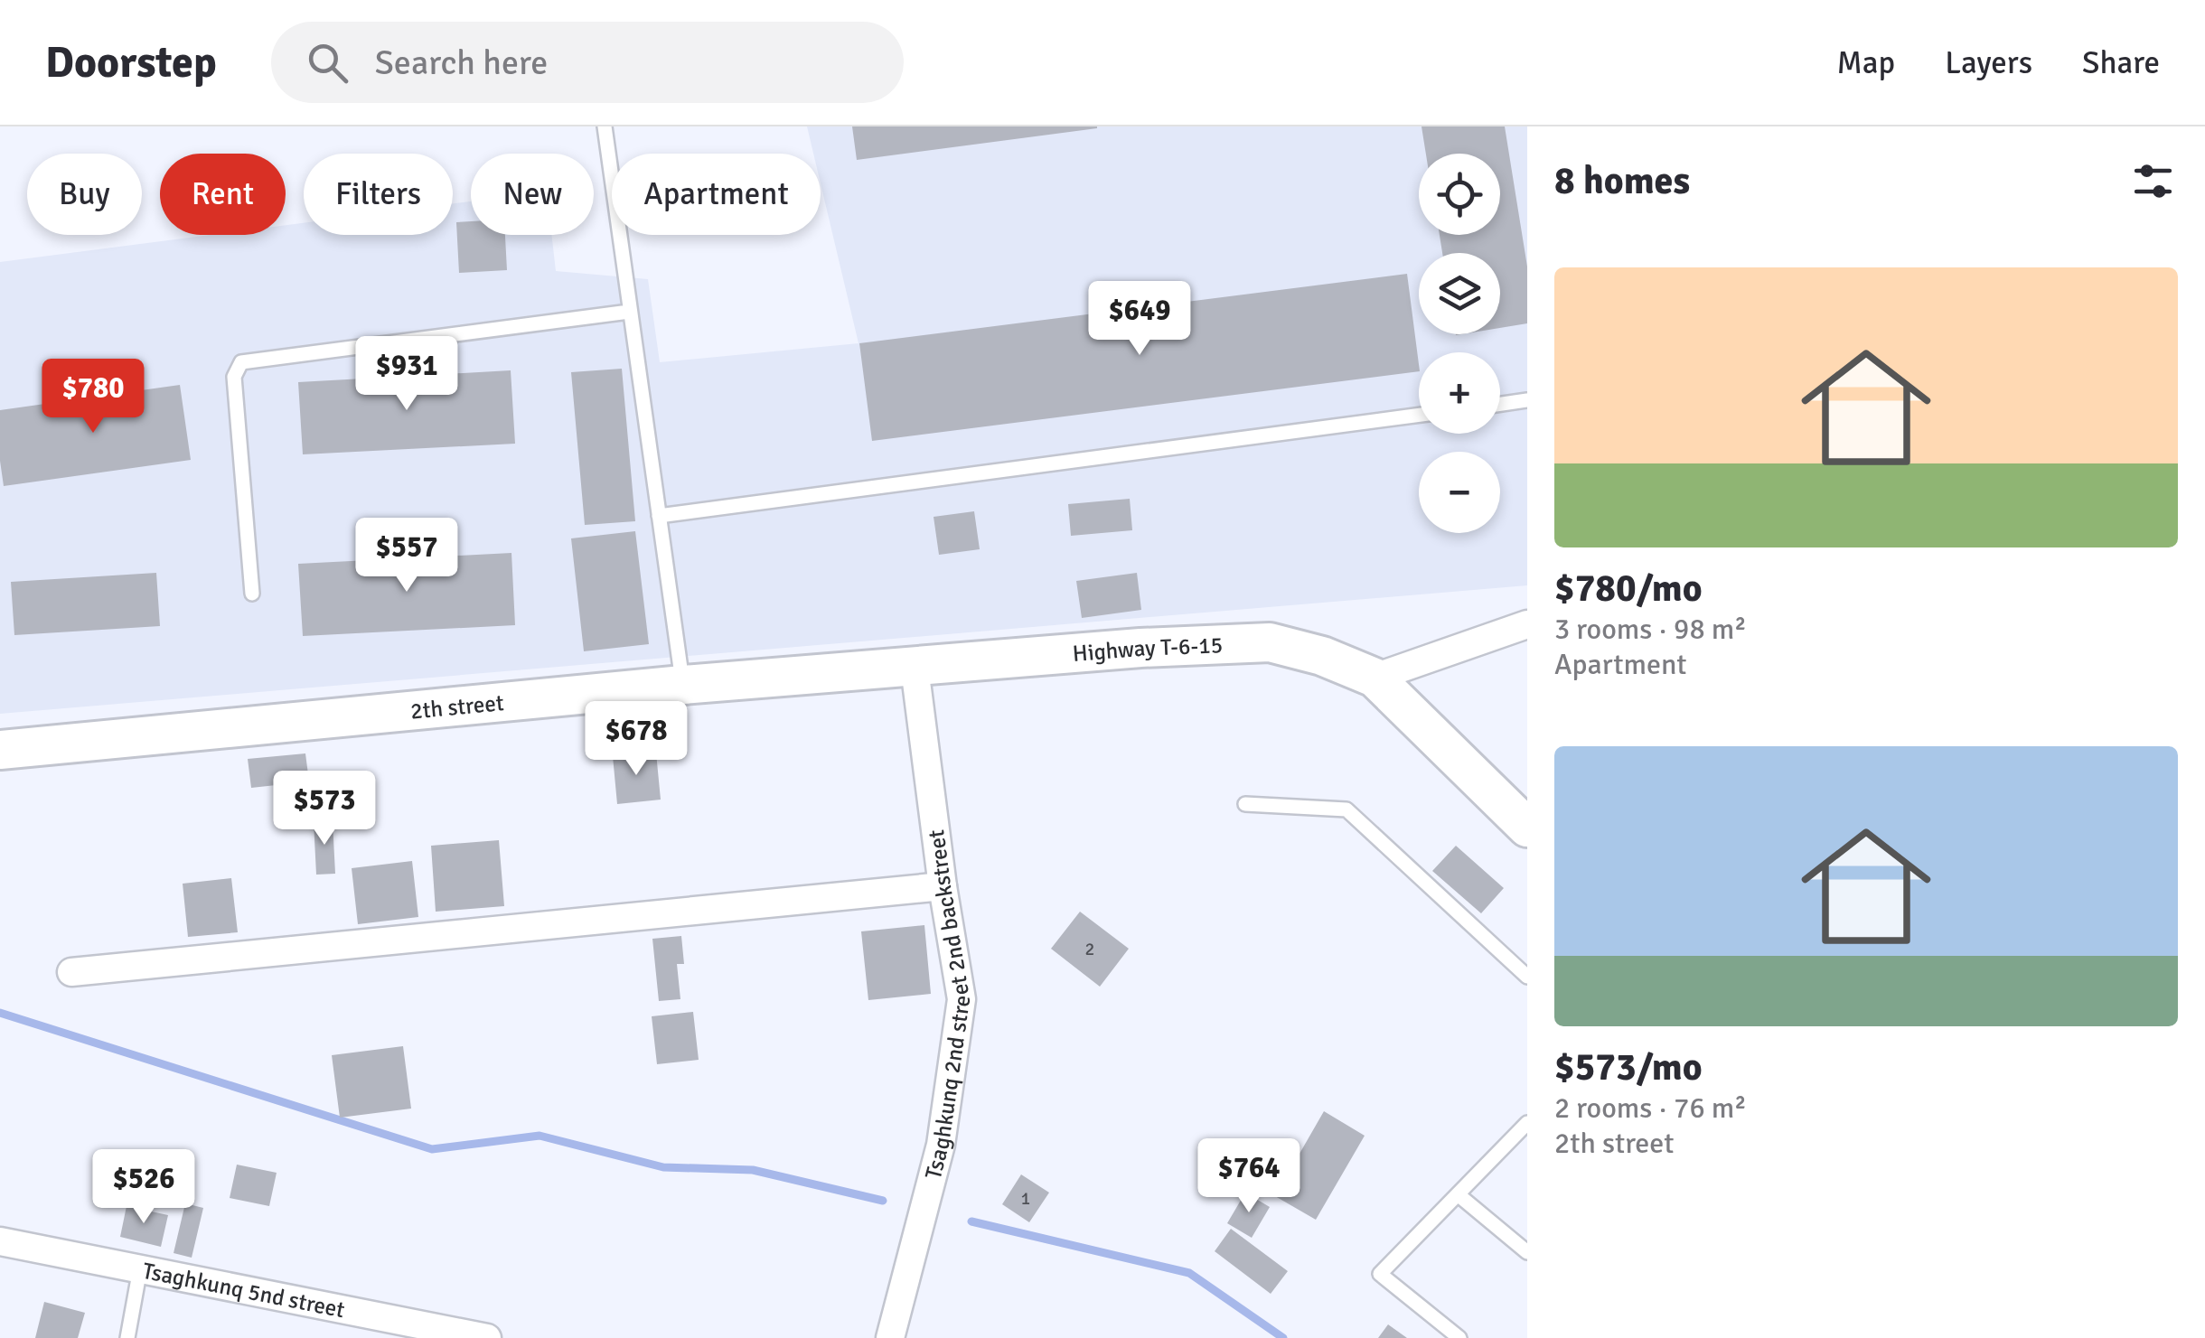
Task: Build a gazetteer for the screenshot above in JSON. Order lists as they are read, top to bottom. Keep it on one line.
{"streets":{"street":["Highway T-6-15","2th street","Tsaghkunq 2nd street 2nd backstreet","Tsaghkunq 5nd street"]},"crossings":[["Highway T-6-15","2th street"],["Highway T-6-15","Tsaghkunq 2nd street 2nd backstreet"],["2th street","Tsaghkunq 2nd street 2nd backstreet"]],"house_numbers":["2","1"],"page":{"header":"Doorstep","search":"Search here","nav":["Map","Layers","Share"],"heading":"8 homes","map_buttons":["+","−"],"chip":["Buy","Rent","Filters","New","Apartment"],"list":[{"name":"$780/mo","note":"3 rooms · 98 m² · Apartment"},{"name":"$573/mo","note":"2 rooms · 76 m² · 2th street"}],"price":["$649","$931","$780","$557","$678","$573","$764","$526"]}}
